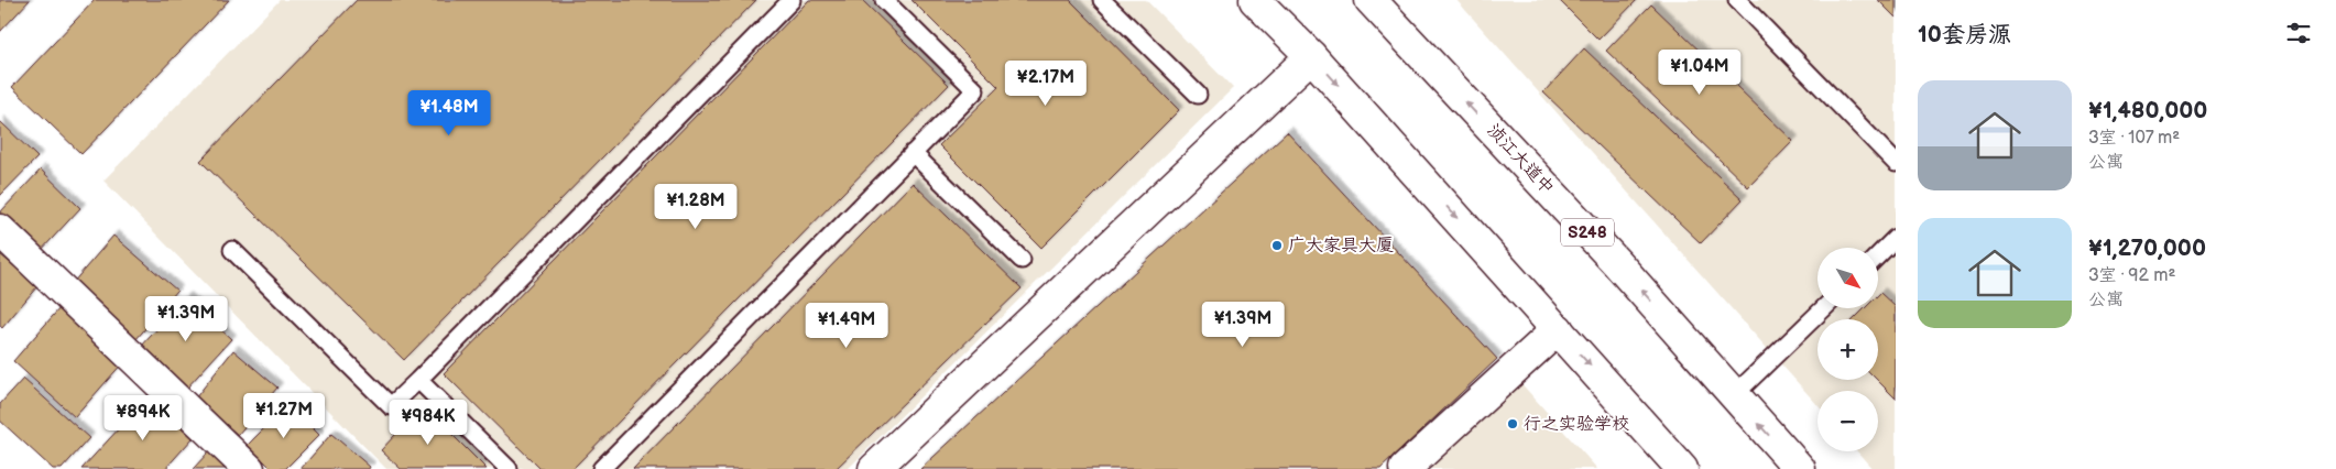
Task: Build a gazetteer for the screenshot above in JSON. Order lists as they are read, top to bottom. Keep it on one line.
{"streets":{"main road":["浈江大道中","S248"]},"places":["广大家具大厦","行之实验学校"],"north":"bottom right","page":{"heading":"10套房源","price":["¥1.04M","¥2.17M","¥1.48M","¥1.28M","¥1.39M","¥1.39M","¥1.49M","¥1.27M","¥894K","¥984K"],"list":[{"name":"¥1,480,000","note":"3室 · 107 m² · 公寓"},{"name":"¥1,270,000","note":"3室 · 92 m² · 公寓"}],"map_buttons":["+","−"]}}
